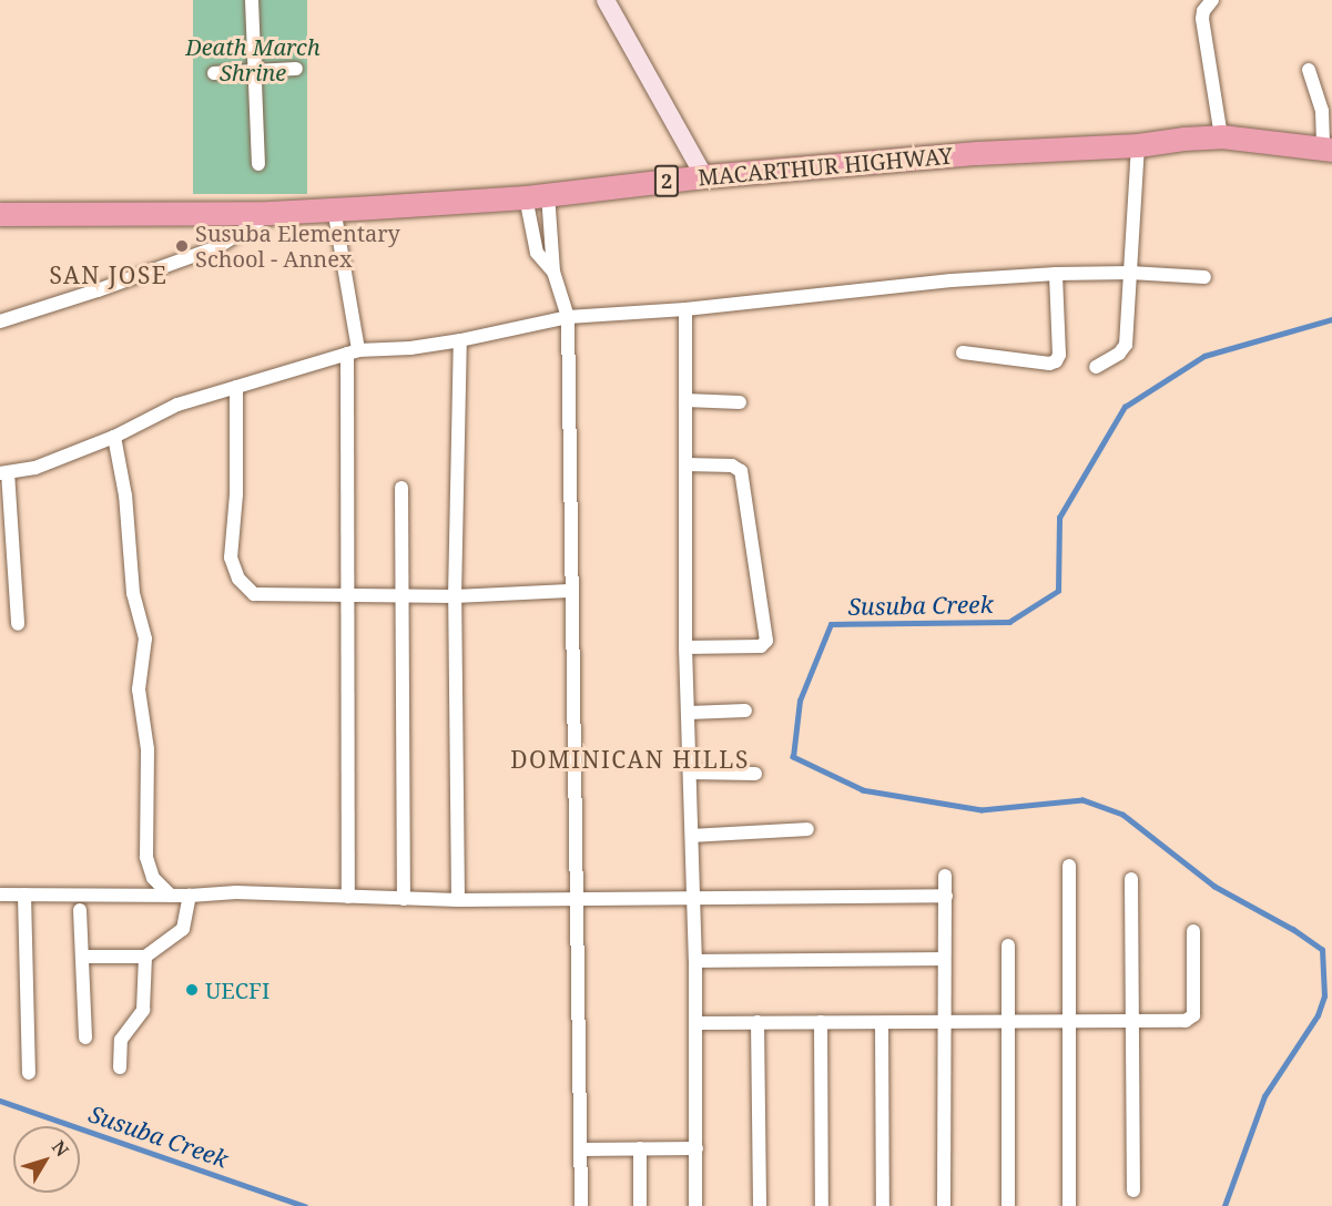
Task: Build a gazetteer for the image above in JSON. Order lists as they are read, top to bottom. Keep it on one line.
{"streets":{"highway":["MACARTHUR HIGHWAY","2"]},"districts":["SAN JOSE","DOMINICAN HILLS"],"water":["Susuba Creek"],"parks":["Death March Shrine"],"places":["Susuba Elementary School - Annex","UECFI"],"north":"top right"}
